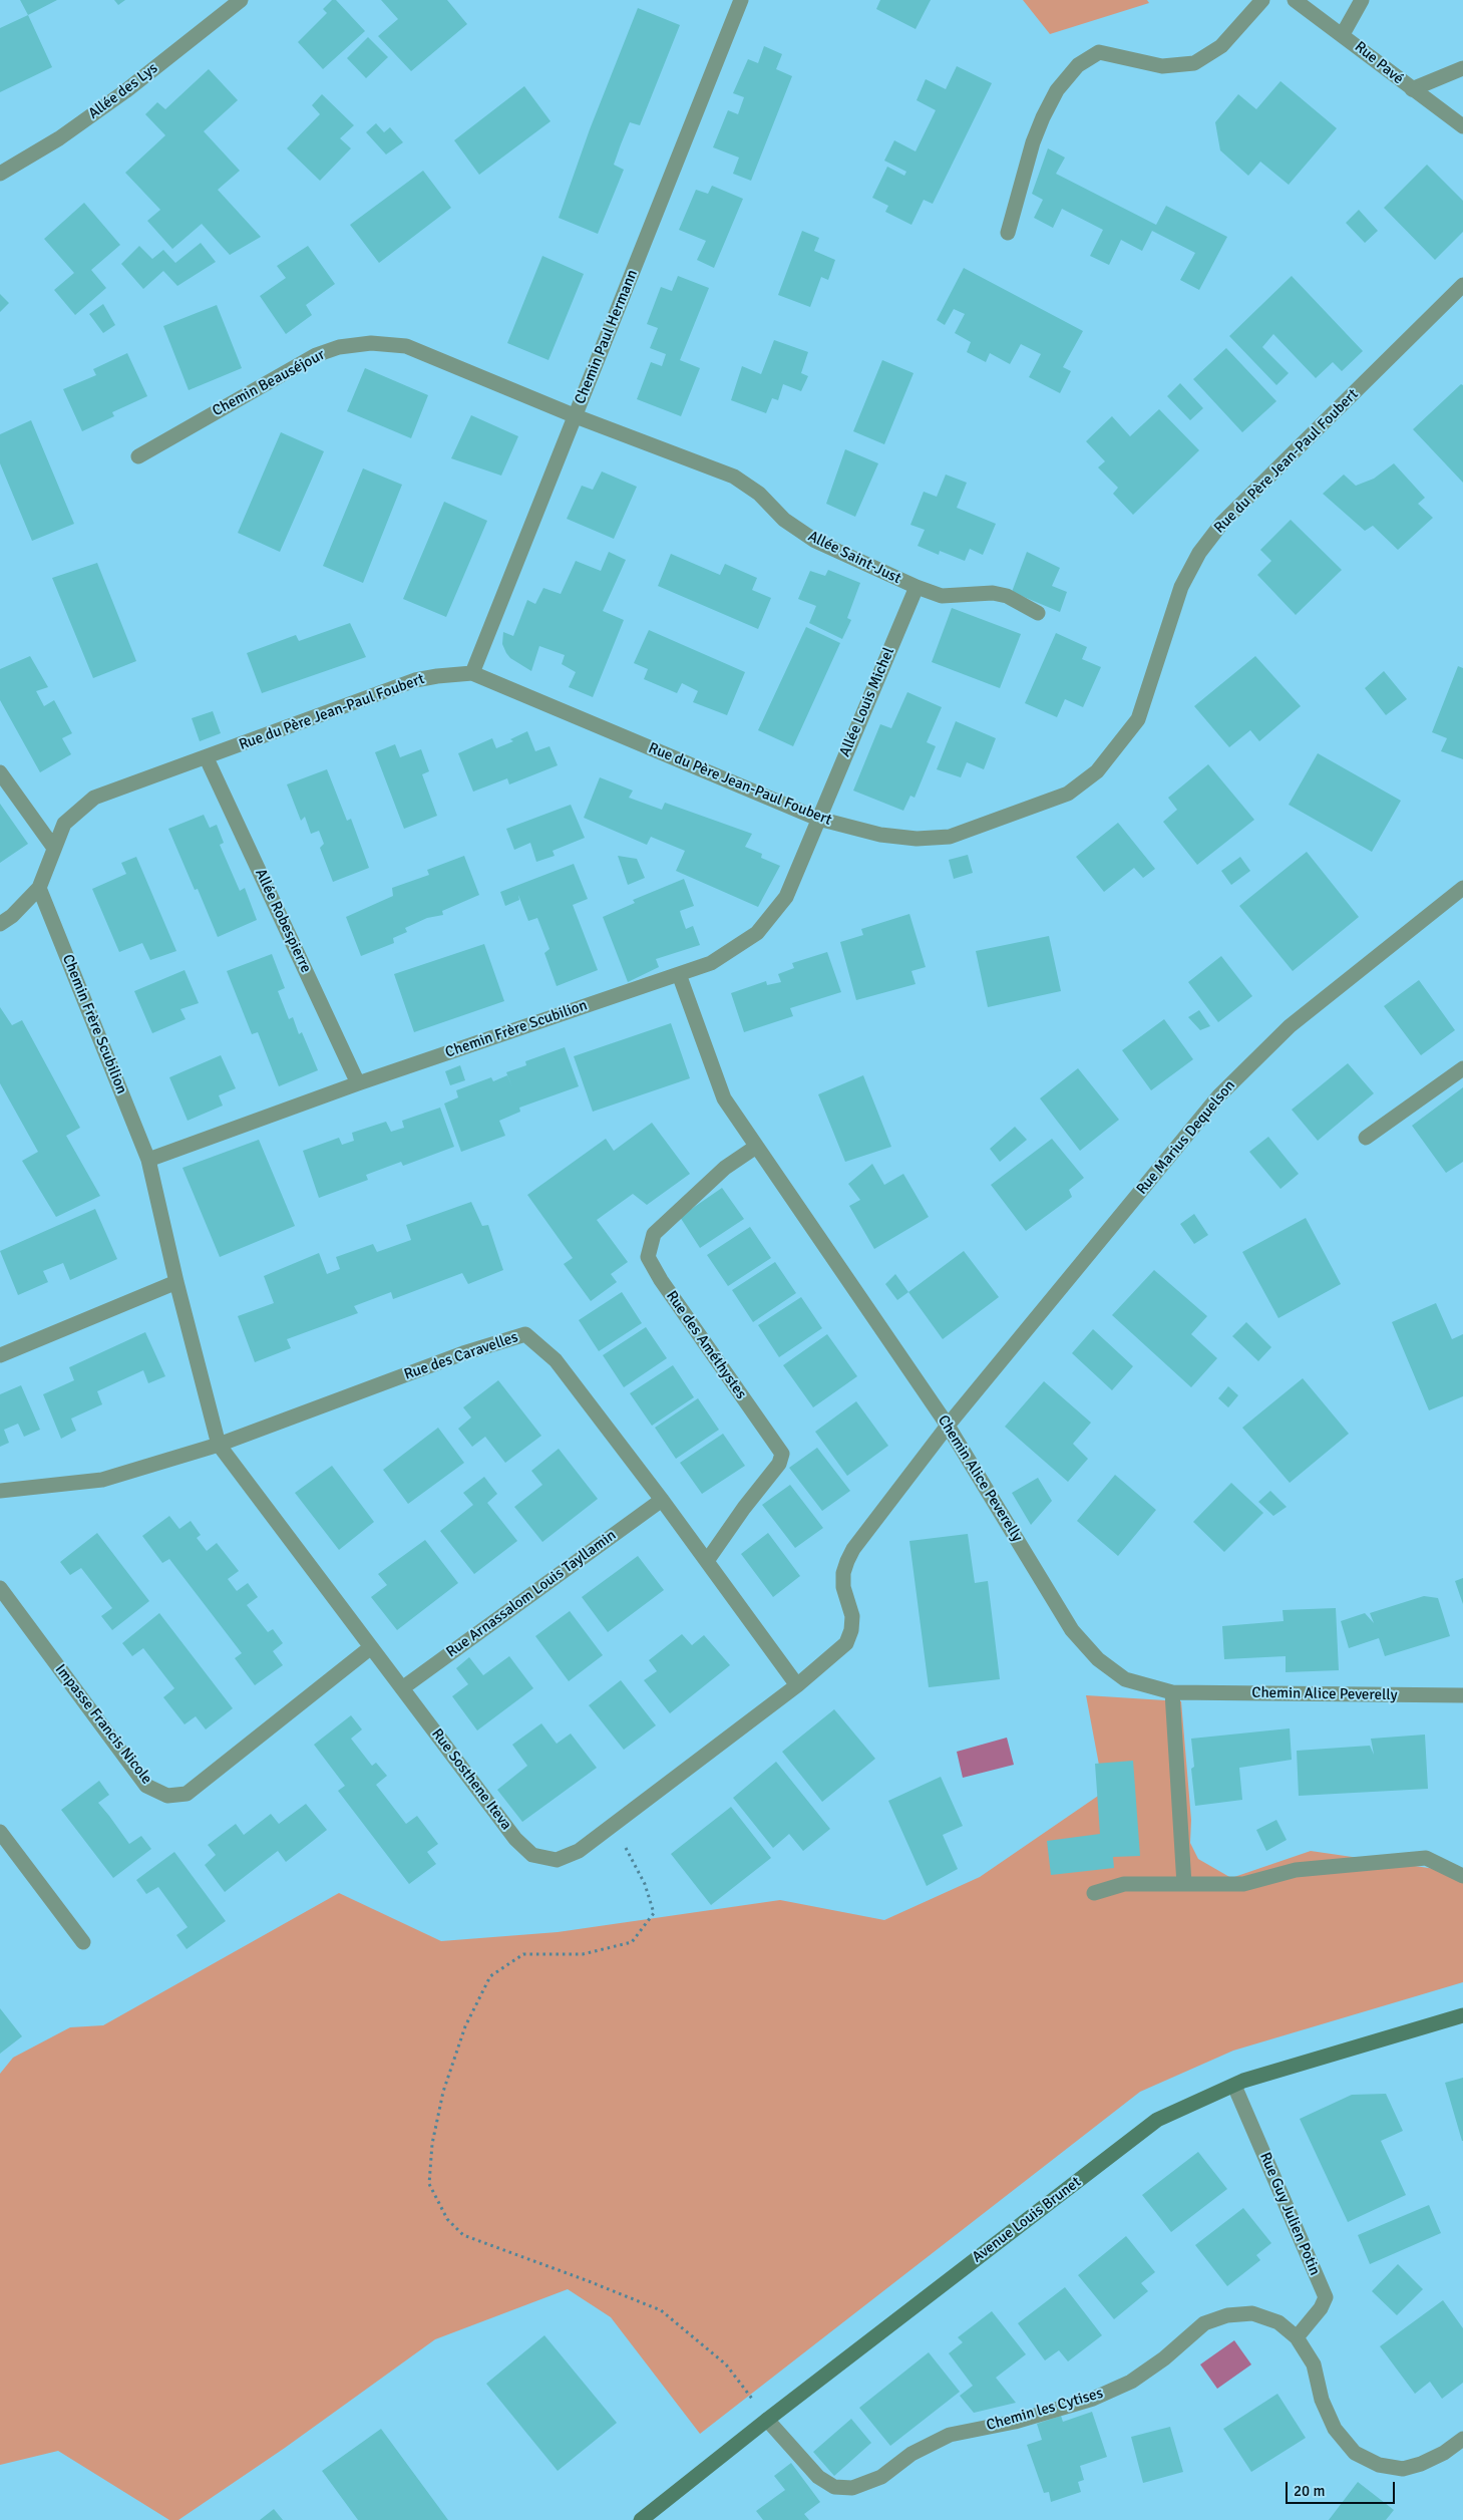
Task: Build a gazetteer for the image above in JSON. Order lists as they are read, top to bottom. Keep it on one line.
{"streets":{"street":["Rue Pavé","Allée des Lys","Chemin Paul Hermann","Chemin Beauséjour","Rue du Père Jean-Paul Foubert","Allée Saint-Just","Allée Louis Michel","Allée Robespierre","Chemin Frère Scubilion","Rue Marius Dequelson","Rue des Améthystes","Rue des Caravelles","Chemin Alice Peverelly","Rue Arnassalom Louis Tayllamin","Impasse Francis Nicole","Rue Sosthene Iteva","Rue Guy Julien Potin","Avenue Louis Brunet","Chemin les Cytises"]},"crossings":[["Chemin Paul Hermann","Chemin Beauséjour"],["Chemin Paul Hermann","Rue du Père Jean-Paul Foubert"],["Chemin Paul Hermann","Allée Saint-Just"],["Chemin Beauséjour","Allée Saint-Just"],["Rue du Père Jean-Paul Foubert","Allée Louis Michel"],["Rue du Père Jean-Paul Foubert","Allée Robespierre"],["Rue du Père Jean-Paul Foubert","Chemin Frère Scubilion"],["Allée Saint-Just","Allée Louis Michel"],["Allée Louis Michel","Chemin Frère Scubilion"],["Allée Robespierre","Chemin Frère Scubilion"],["Chemin Frère Scubilion","Rue des Caravelles"],["Chemin Frère Scubilion","Chemin Alice Peverelly"],["Chemin Frère Scubilion","Rue Sosthene Iteva"],["Rue Marius Dequelson","Rue des Caravelles"],["Rue Marius Dequelson","Chemin Alice Peverelly"],["Rue Marius Dequelson","Rue Sosthene Iteva"],["Rue des Améthystes","Rue des Caravelles"],["Rue des Améthystes","Chemin Alice Peverelly"],["Rue des Caravelles","Rue Arnassalom Louis Tayllamin"],["Rue des Caravelles","Rue Sosthene Iteva"],["Rue Arnassalom Louis Tayllamin","Rue Sosthene Iteva"],["Impasse Francis Nicole","Rue Sosthene Iteva"],["Rue Guy Julien Potin","Avenue Louis Brunet"],["Rue Guy Julien Potin","Chemin les Cytises"],["Avenue Louis Brunet","Chemin les Cytises"]],"scale_bar":"20 m"}
